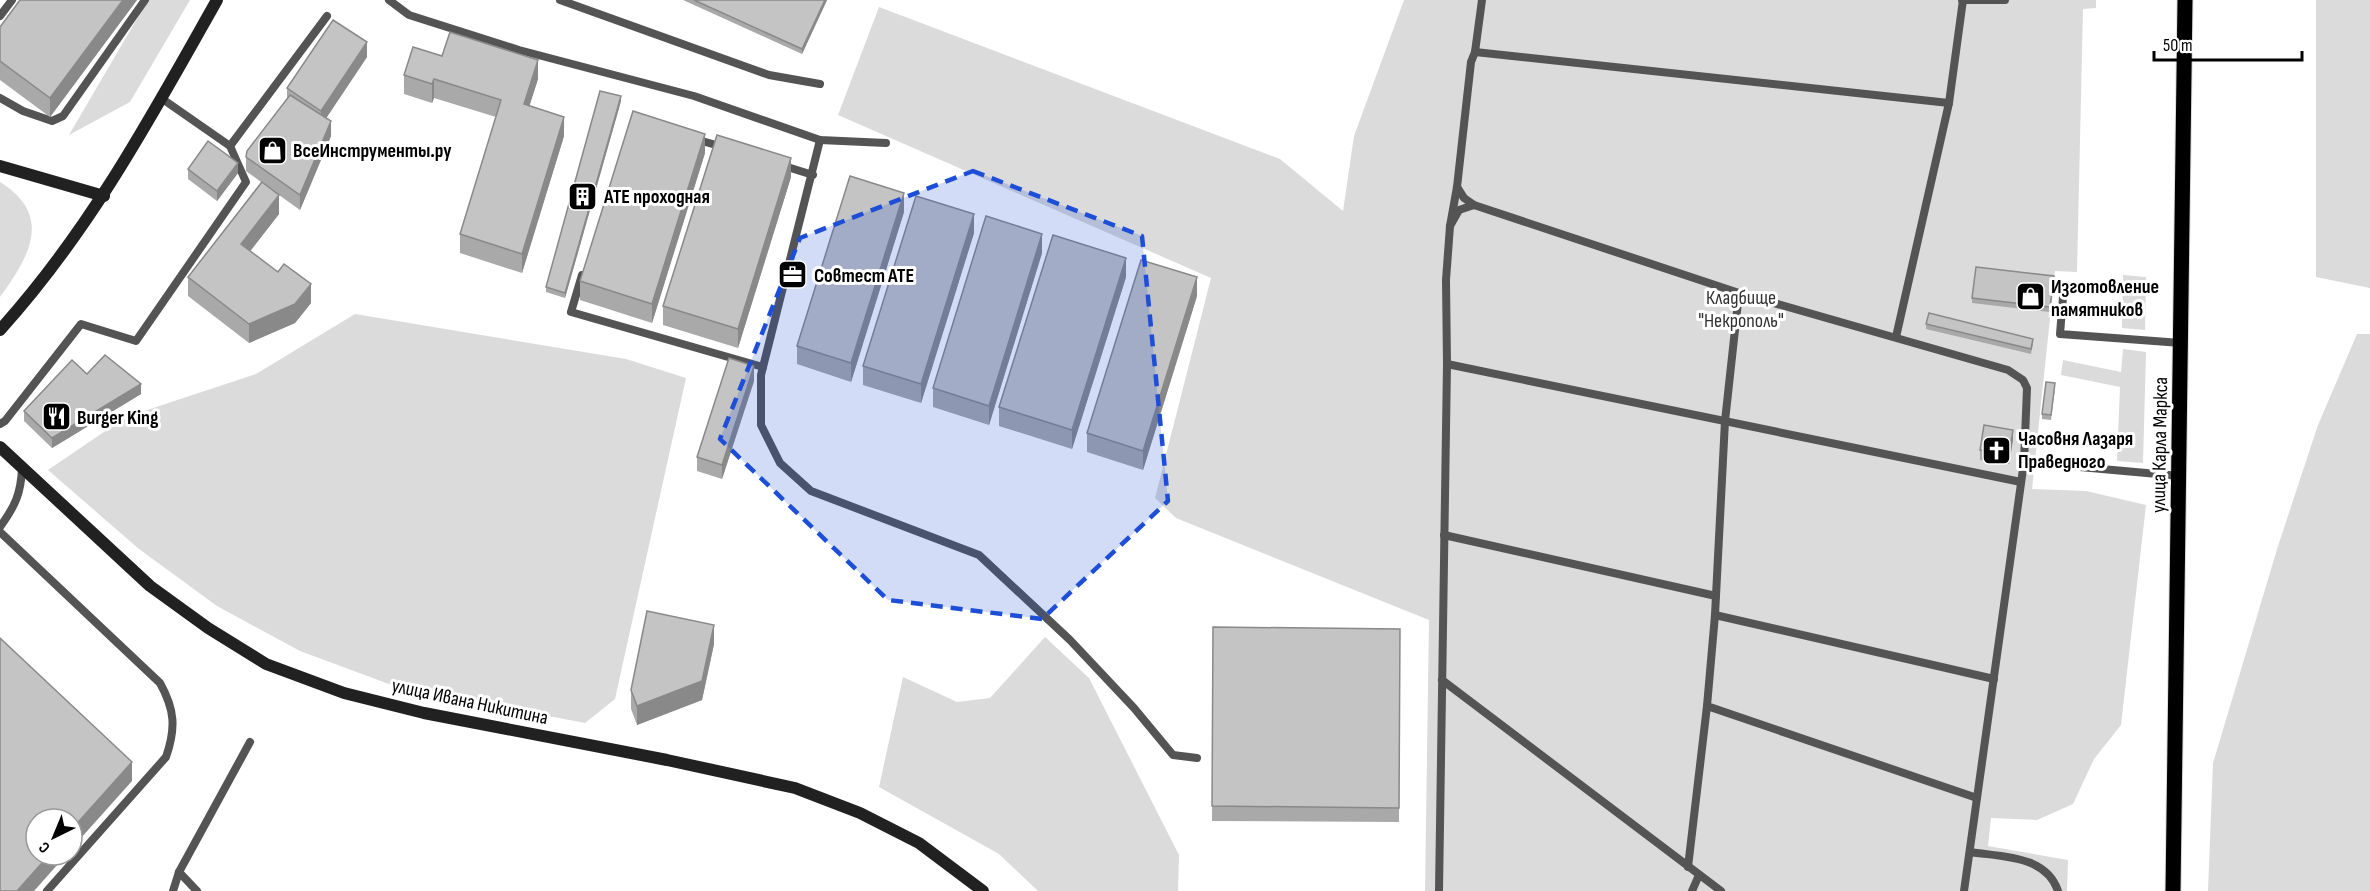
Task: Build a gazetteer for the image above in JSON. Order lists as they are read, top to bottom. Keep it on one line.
{"streets":{"main road":["улица Карла Маркса","улица Ивана Никитина"]},"parks":["Кладбище \"Некрополь\""],"places":{"shop":["ВсеИнструменты.ру","Изготовление памятников"],"building":["АТЕ проходная"],"office":["Совтест АТЕ"],"restaurant":["Burger King"],"church":["Часовня Лазаря Праведного"]},"scale_bar":"50 m","north":"bottom left"}
